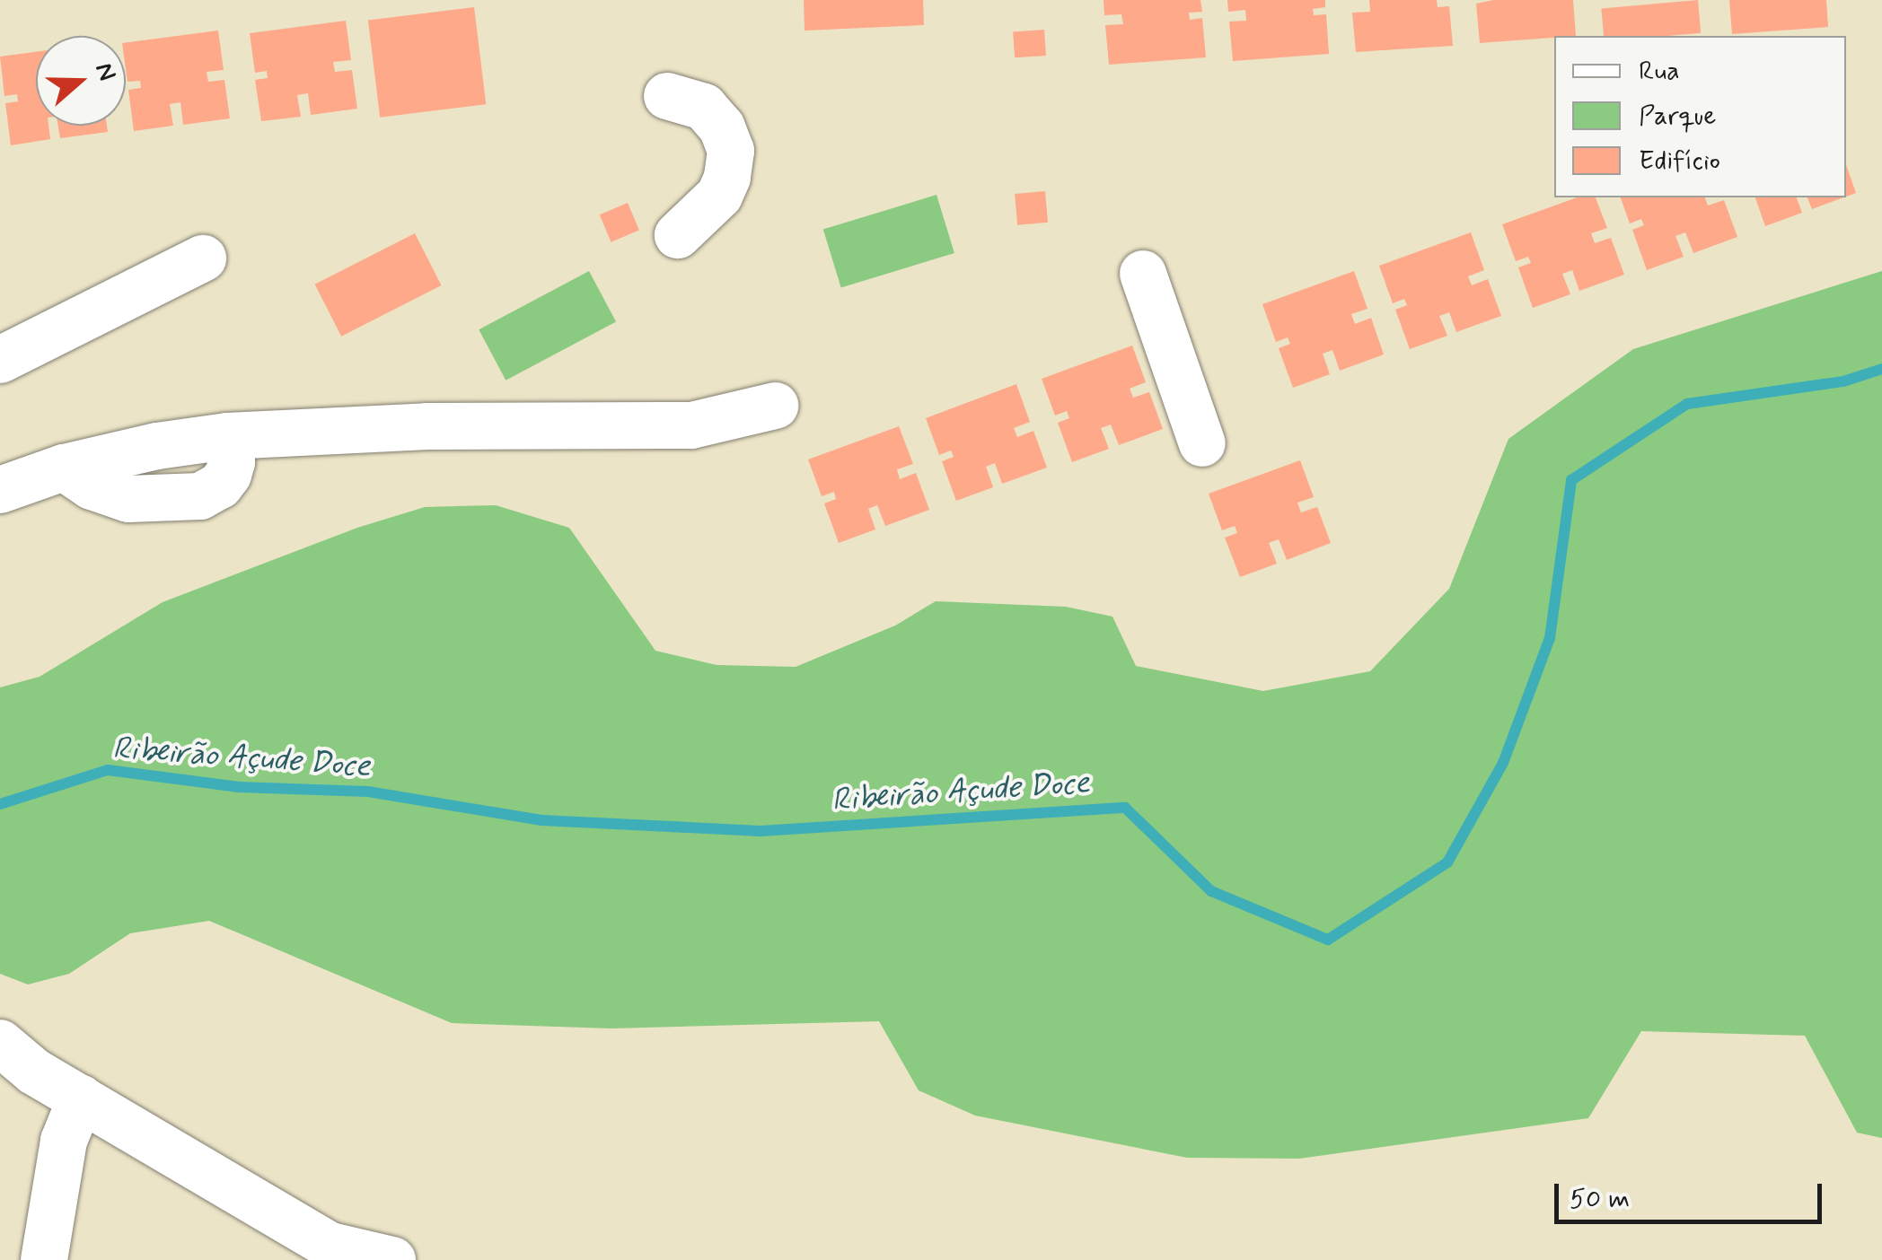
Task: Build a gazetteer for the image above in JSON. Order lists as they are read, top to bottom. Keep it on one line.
{"water":["Ribeirão Açude Doce"],"legend":["Rua","Parque","Edifício"],"scale_bar":"50 m","north":"right"}
